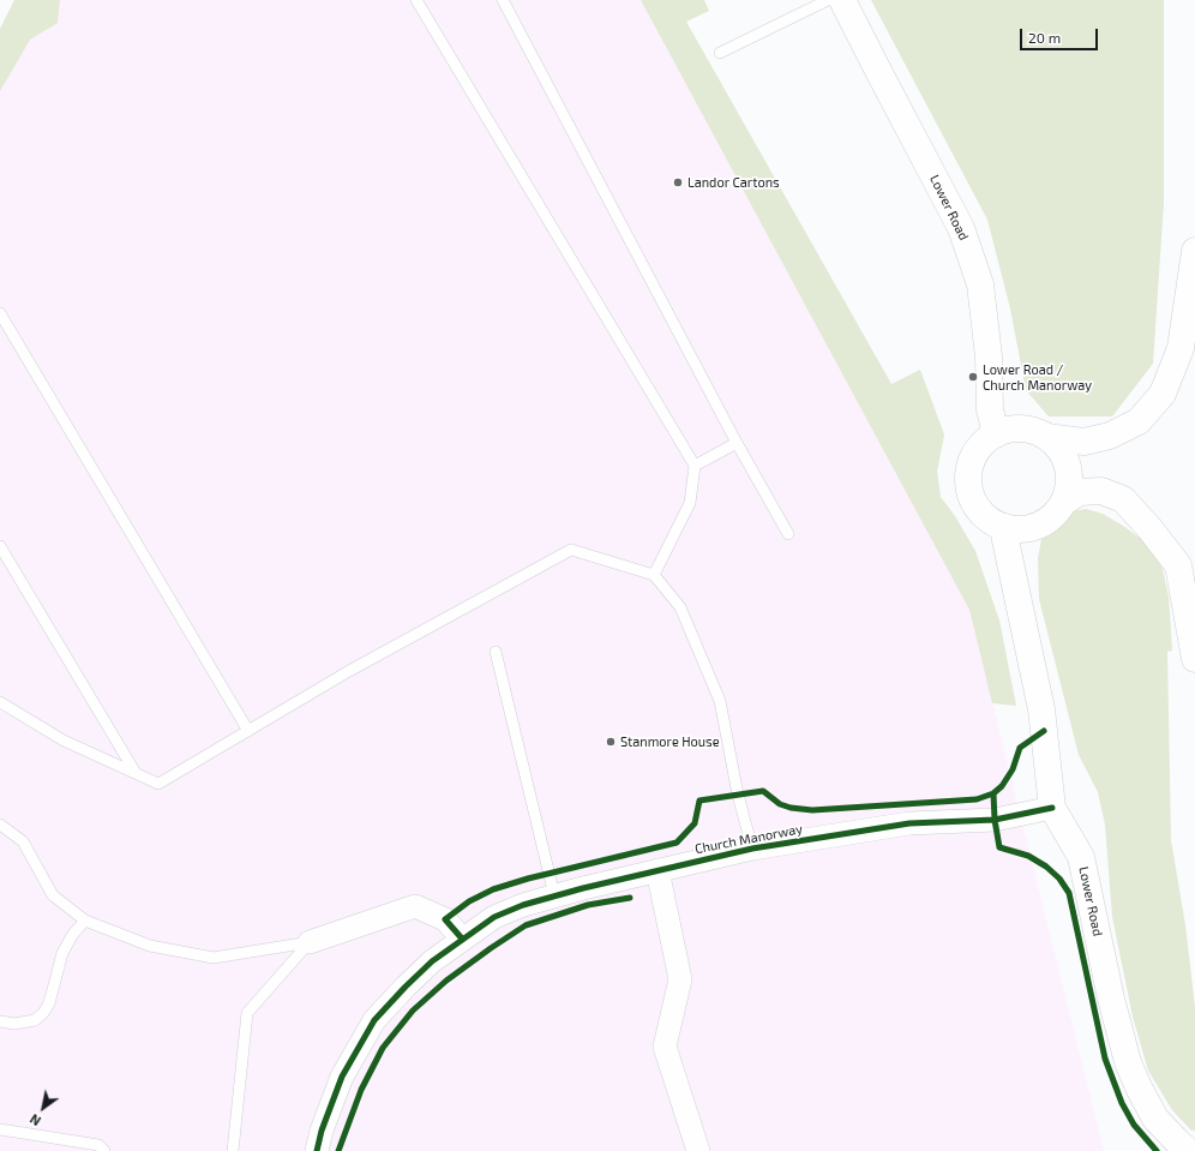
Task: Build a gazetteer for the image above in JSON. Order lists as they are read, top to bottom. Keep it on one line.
{"streets":{"main road":["Lower Road"],"street":["Church Manorway"]},"crossings":[["Lower Road","Church Manorway"]],"places":["Landor Cartons","Lower Road / Church Manorway","Stanmore House"],"scale_bar":"20 m","north":"bottom left"}
